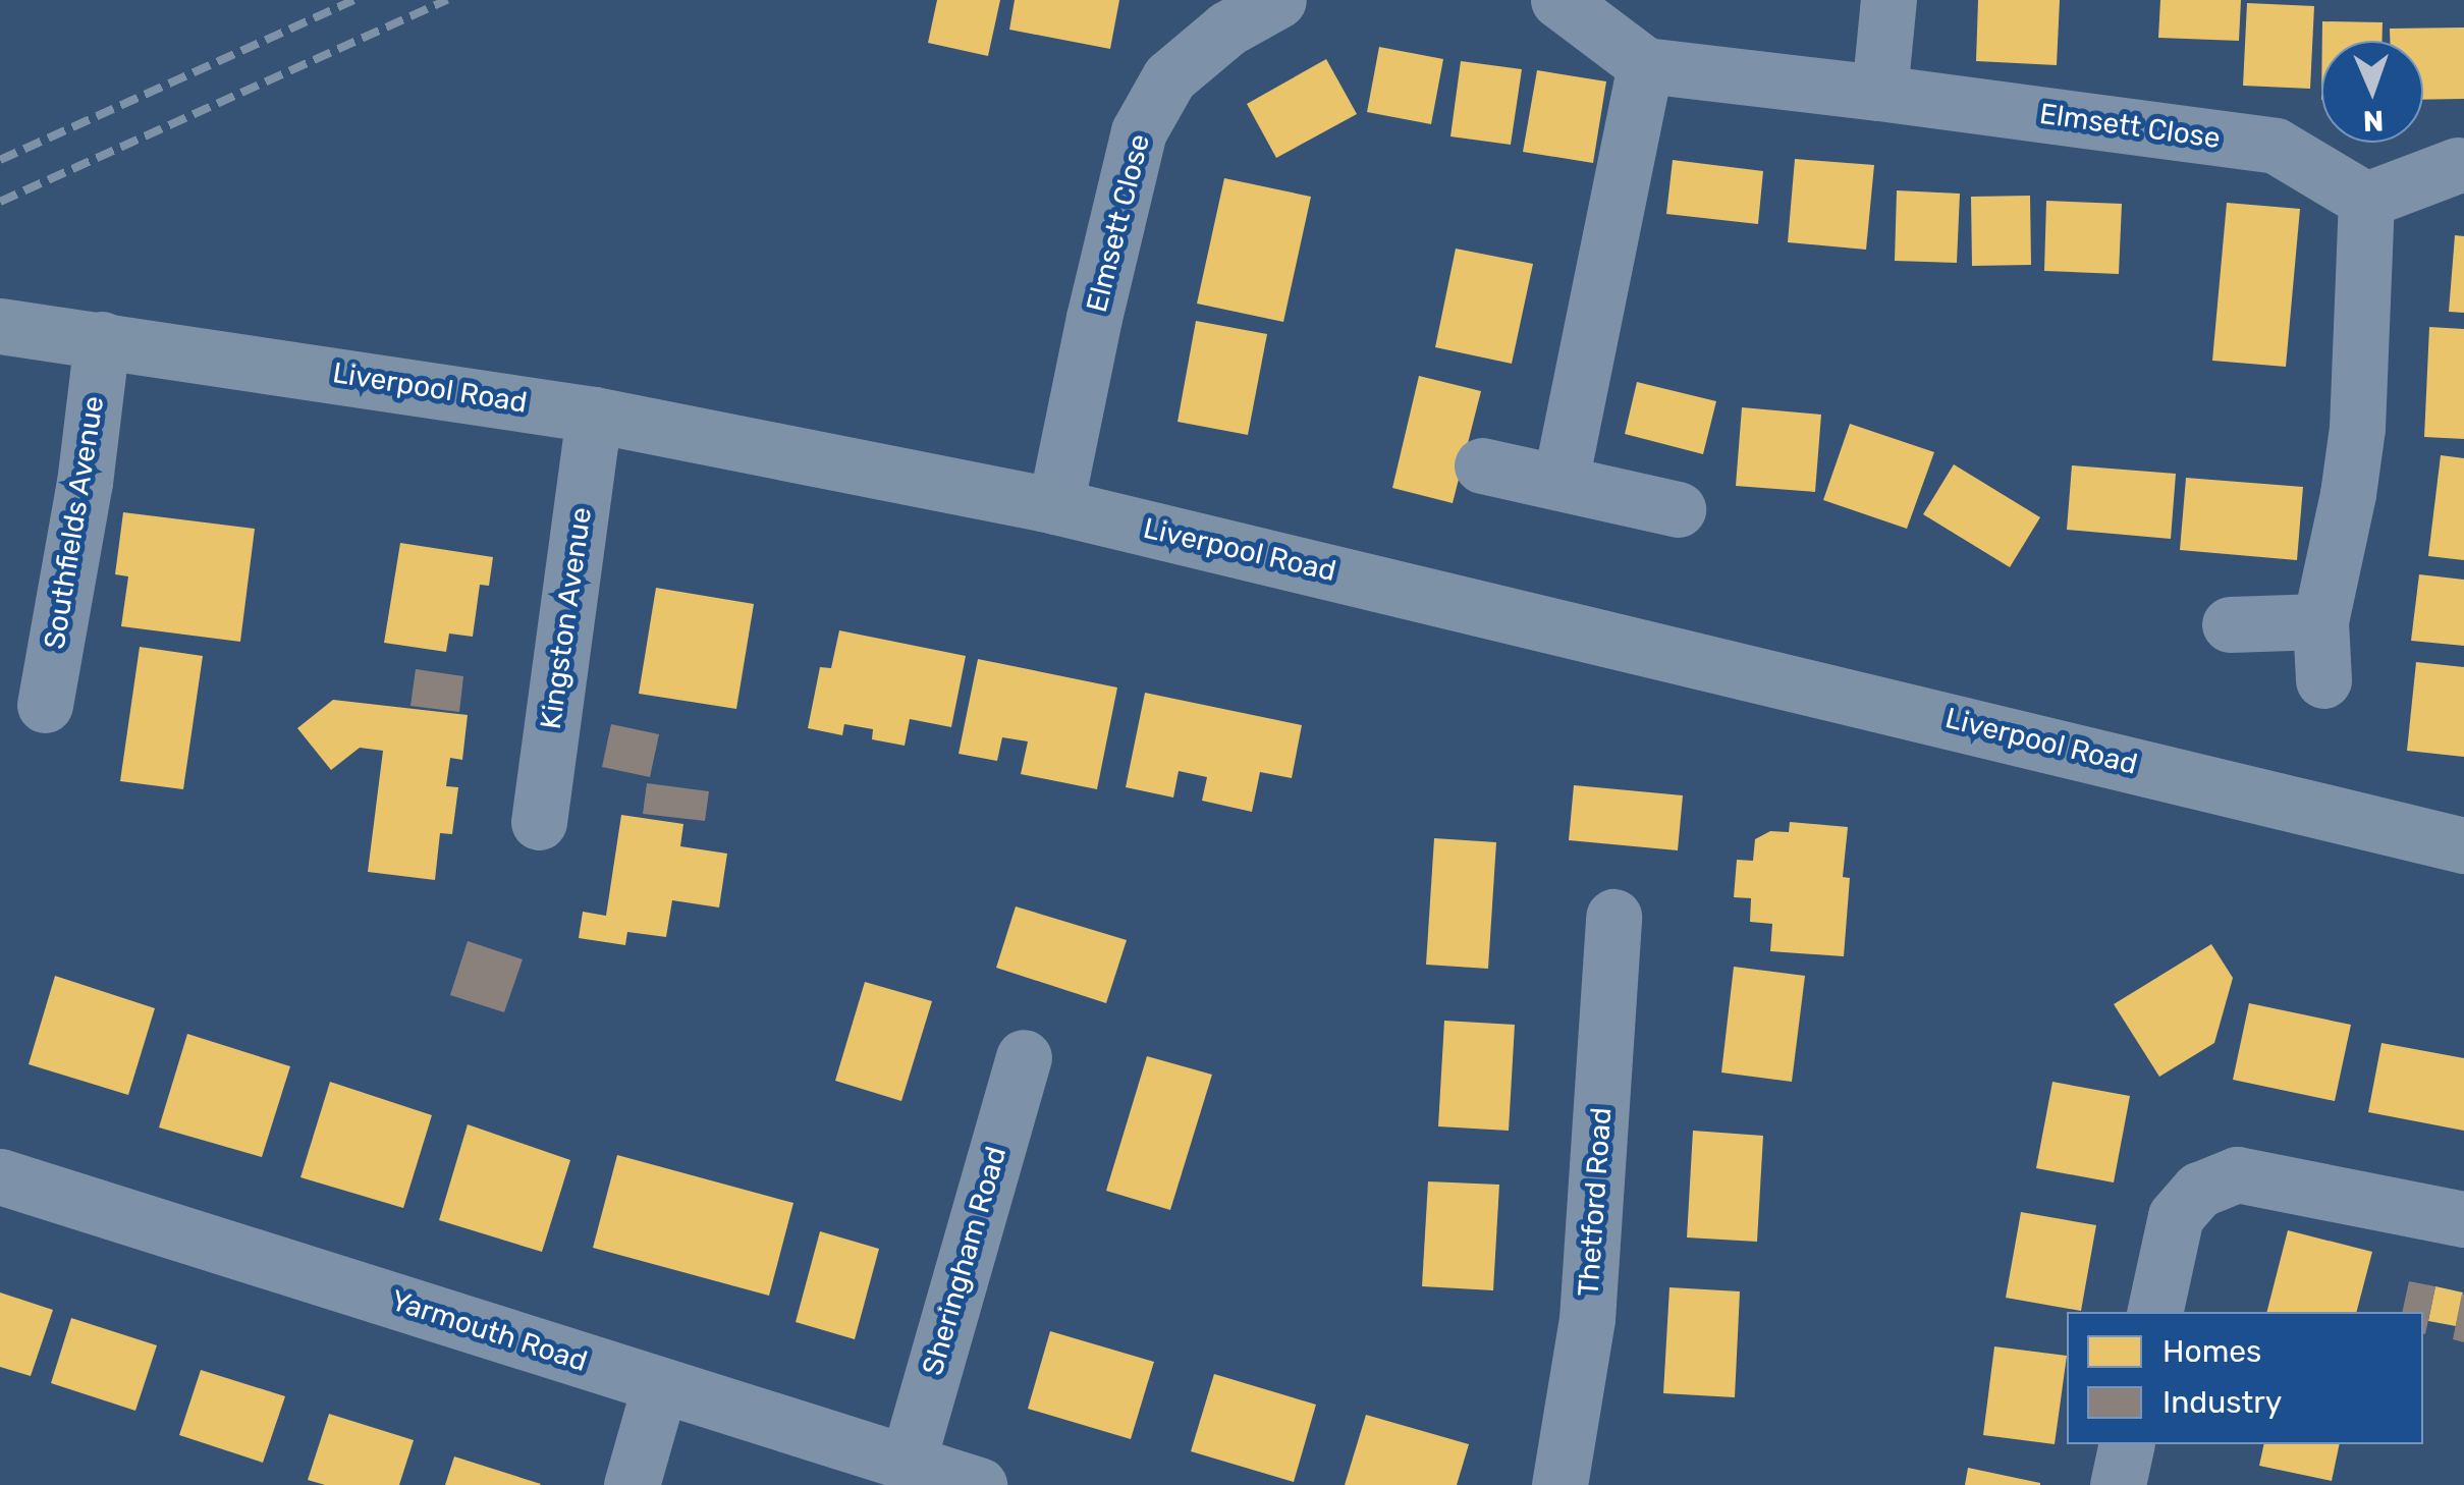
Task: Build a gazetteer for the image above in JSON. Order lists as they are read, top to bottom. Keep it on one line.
{"streets":{"highway":["Liverpool Road"],"street":["Elmsett Close","Southfields Avenue","Kingston Avenue","Thetford Road","Sheringham Road","Yarmouth Road"]},"crossings":[["Elmsett Close","Liverpool Road"],["Liverpool Road","Southfields Avenue"],["Liverpool Road","Kingston Avenue"],["Sheringham Road","Yarmouth Road"]],"legend":["Homes","Industry"],"north":"bottom"}
